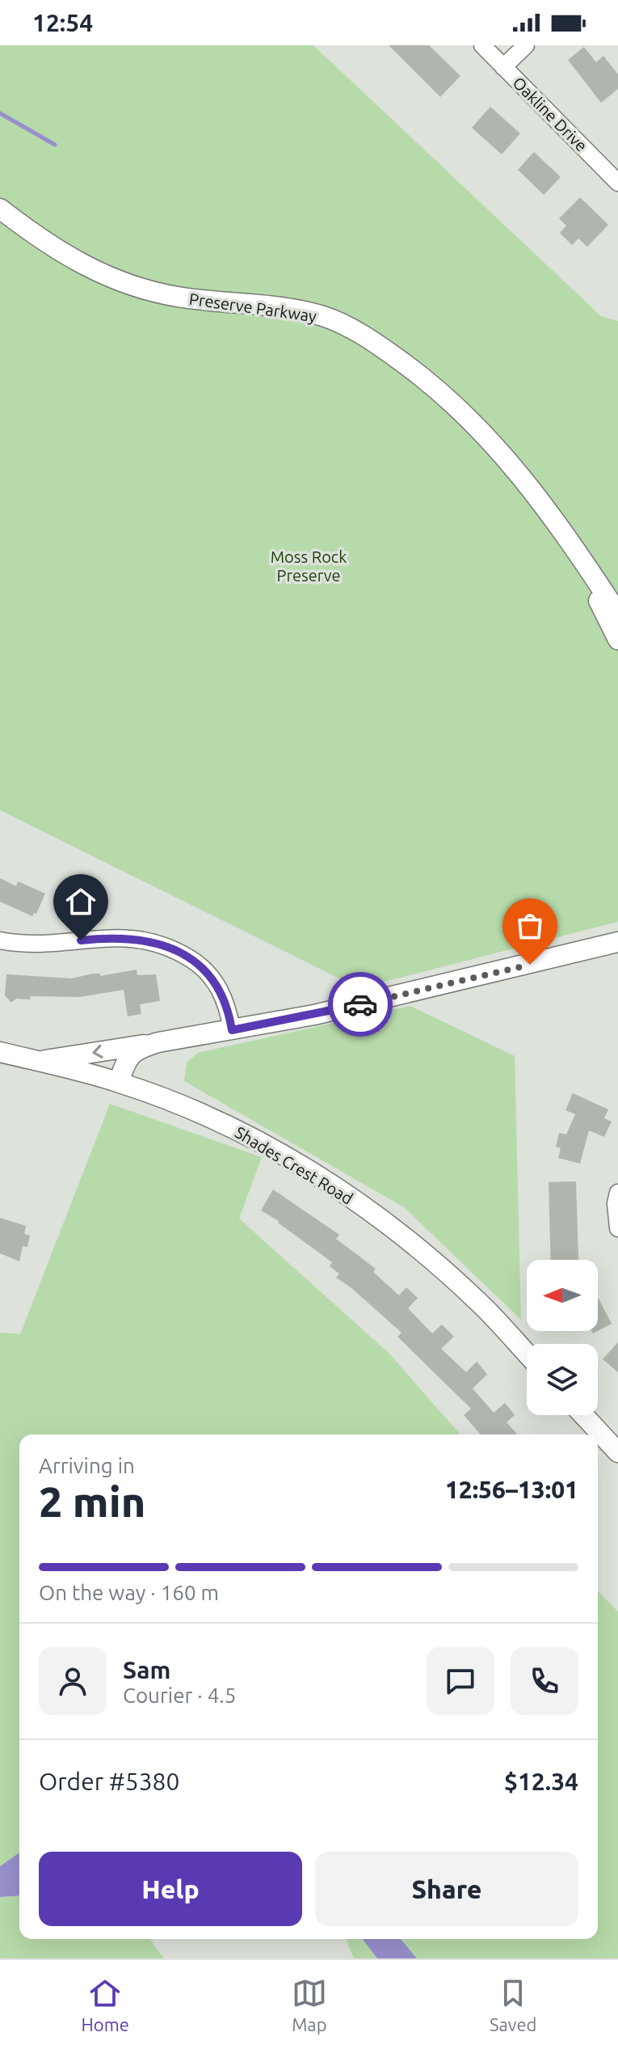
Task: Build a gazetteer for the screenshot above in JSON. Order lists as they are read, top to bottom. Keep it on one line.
{"streets":{"street":["Oakline Drive","Preserve Parkway","Shades Crest Road"]},"parks":["Moss Rock Preserve"],"north":"left","page":{"status":"12:54","heading":["2 min","Arriving in","12:56–13:01"],"panel":["Sam","Courier · 4.5","Order #5380","$12.34"],"bar":"On the way · 160 m","buttons":["Help","Share"],"tabs":["Home","Map","Saved"]}}
